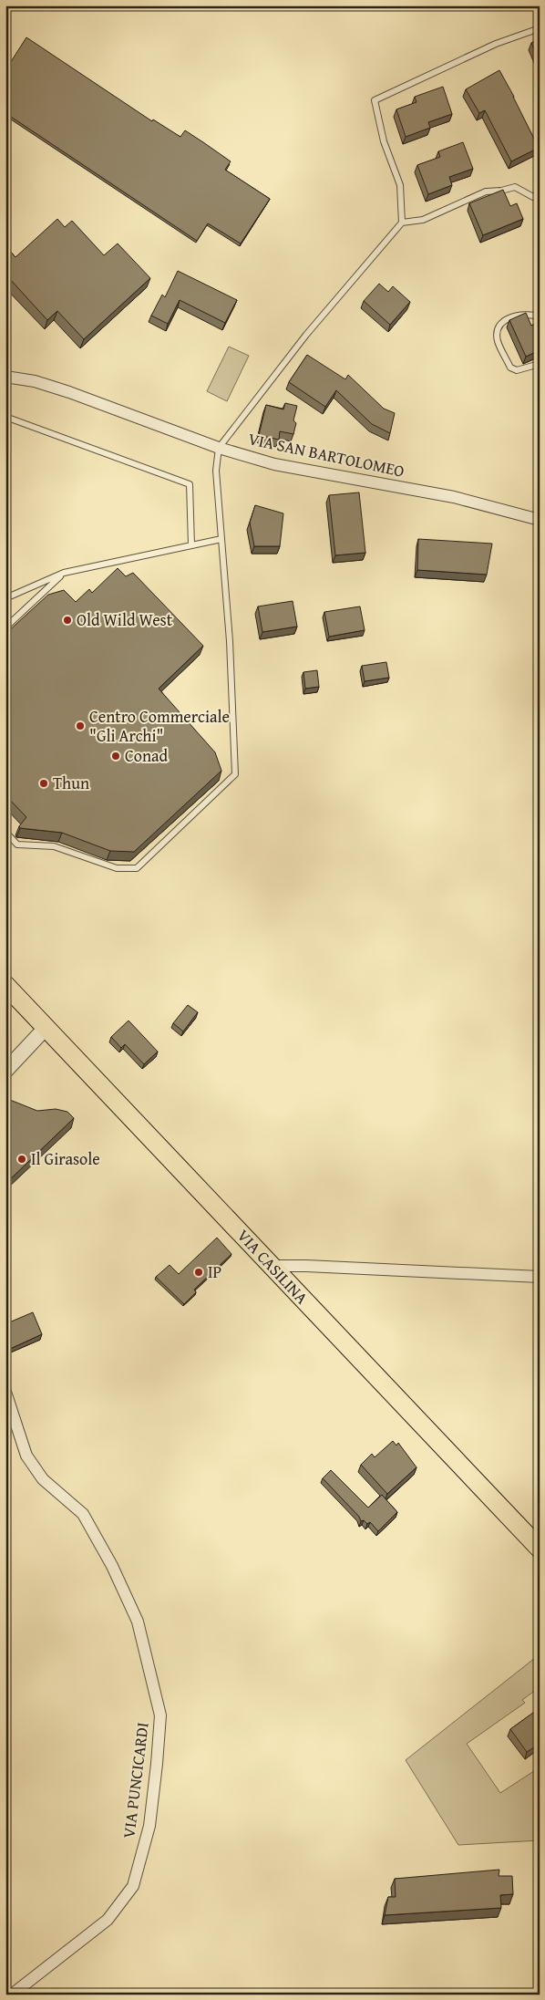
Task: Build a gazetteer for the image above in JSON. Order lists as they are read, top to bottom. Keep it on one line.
{"streets":{"main road":["VIA CASILINA"],"street":["VIA SAN BARTOLOMEO","VIA PUNCICARDI"]},"places":["Old Wild West","Centro Commerciale \"Gli Archi\"","Conad","Thun","Il Girasole","IP"]}
